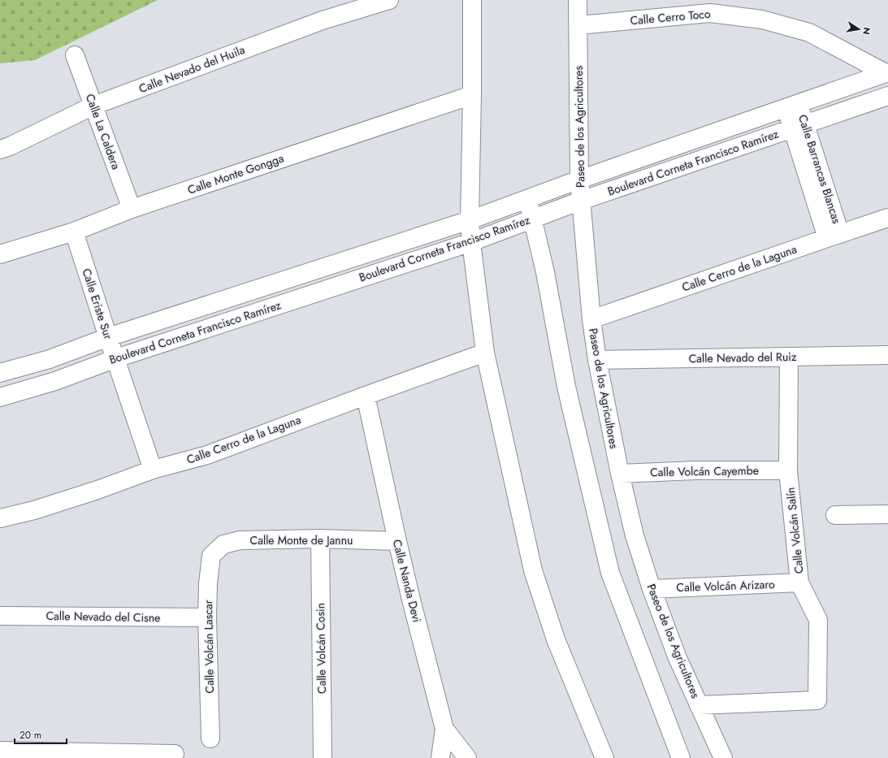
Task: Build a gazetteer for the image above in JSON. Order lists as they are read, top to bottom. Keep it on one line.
{"streets":{"street":["Calle Cerro Toco","Calle Nevado del Huila","Paseo de los Agricultores","Calle La Caldera","Boulevard Corneta Francisco Ramírez","Calle Barrancas Blancas","Calle Monte Gongga","Calle Cerro de la Laguna","Calle Eriste Sur","Calle Nevado del Ruiz","Calle Volcán Cayembe","Calle Volcán Salín","Calle Monte de Jannu","Calle Nanda Devi","Calle Volcán Arizaro","Calle Nevado del Cisne","Calle Volcán Lascar","Calle Volcán Cosin"]},"crossings":[["Calle Cerro Toco","Paseo de los Agricultores"],["Calle Cerro Toco","Boulevard Corneta Francisco Ramírez"],["Calle Nevado del Huila","Calle La Caldera"],["Paseo de los Agricultores","Boulevard Corneta Francisco Ramírez"],["Paseo de los Agricultores","Calle Cerro de la Laguna"],["Paseo de los Agricultores","Calle Nevado del Ruiz"],["Paseo de los Agricultores","Calle Volcán Cayembe"],["Paseo de los Agricultores","Calle Volcán Salín"],["Paseo de los Agricultores","Calle Volcán Arizaro"],["Calle La Caldera","Calle Monte Gongga"],["Boulevard Corneta Francisco Ramírez","Calle Barrancas Blancas"],["Boulevard Corneta Francisco Ramírez","Calle Eriste Sur"],["Calle Barrancas Blancas","Calle Cerro de la Laguna"],["Calle Monte Gongga","Calle Eriste Sur"],["Calle Cerro de la Laguna","Calle Eriste Sur"],["Calle Cerro de la Laguna","Calle Nanda Devi"],["Calle Nevado del Ruiz","Calle Volcán Salín"],["Calle Volcán Cayembe","Calle Volcán Salín"],["Calle Volcán Salín","Calle Volcán Arizaro"],["Calle Monte de Jannu","Calle Nanda Devi"],["Calle Monte de Jannu","Calle Volcán Lascar"],["Calle Monte de Jannu","Calle Volcán Cosin"],["Calle Nevado del Cisne","Calle Volcán Lascar"]],"scale_bar":"20 m","north":"right"}
